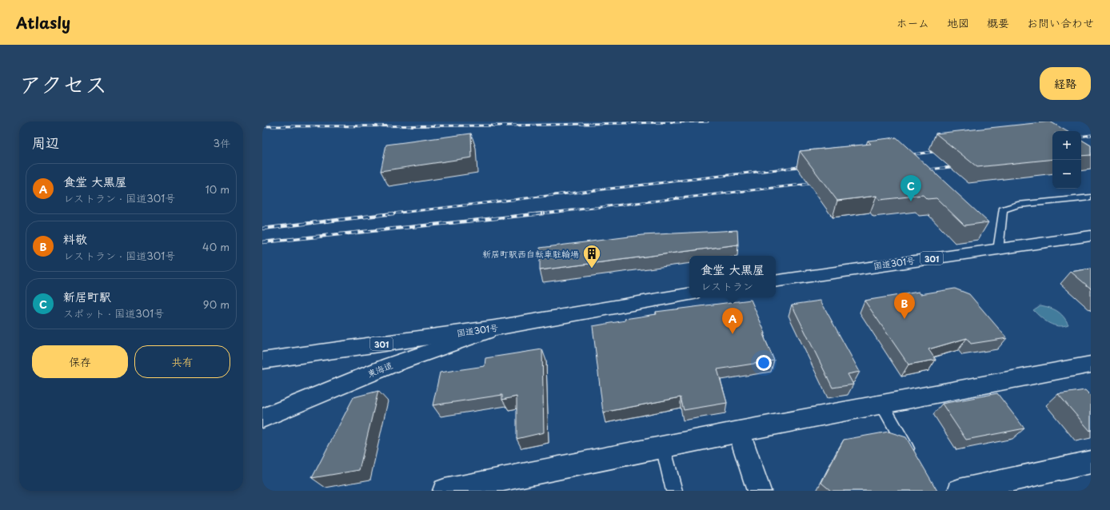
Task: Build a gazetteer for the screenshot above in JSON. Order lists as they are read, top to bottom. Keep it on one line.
{"streets":{"main road":["301","国道301号","東海道"]},"crossings":[["国道301号","東海道"]],"places":{"building":["新居町駅西自転車駐輪場"]},"page":{"header":"Atlasly","nav":["ホーム","地図","概要","お問い合わせ"],"title":"アクセス","buttons":["経路",["保存","共有"]],"heading":["周辺","3件"],"map_buttons":["+","−"],"list":[{"mark":"A","name":"食堂 大黒屋","note":"レストラン · 国道301号","value":"10 m"},{"mark":"B","name":"料敬","note":"レストラン · 国道301号","value":"40 m"},{"mark":"C","name":"新居町駅","note":"スポット · 国道301号","value":"90 m"}],"pins":["C","B","A"],"popup":["食堂 大黒屋","レストラン"]}}
